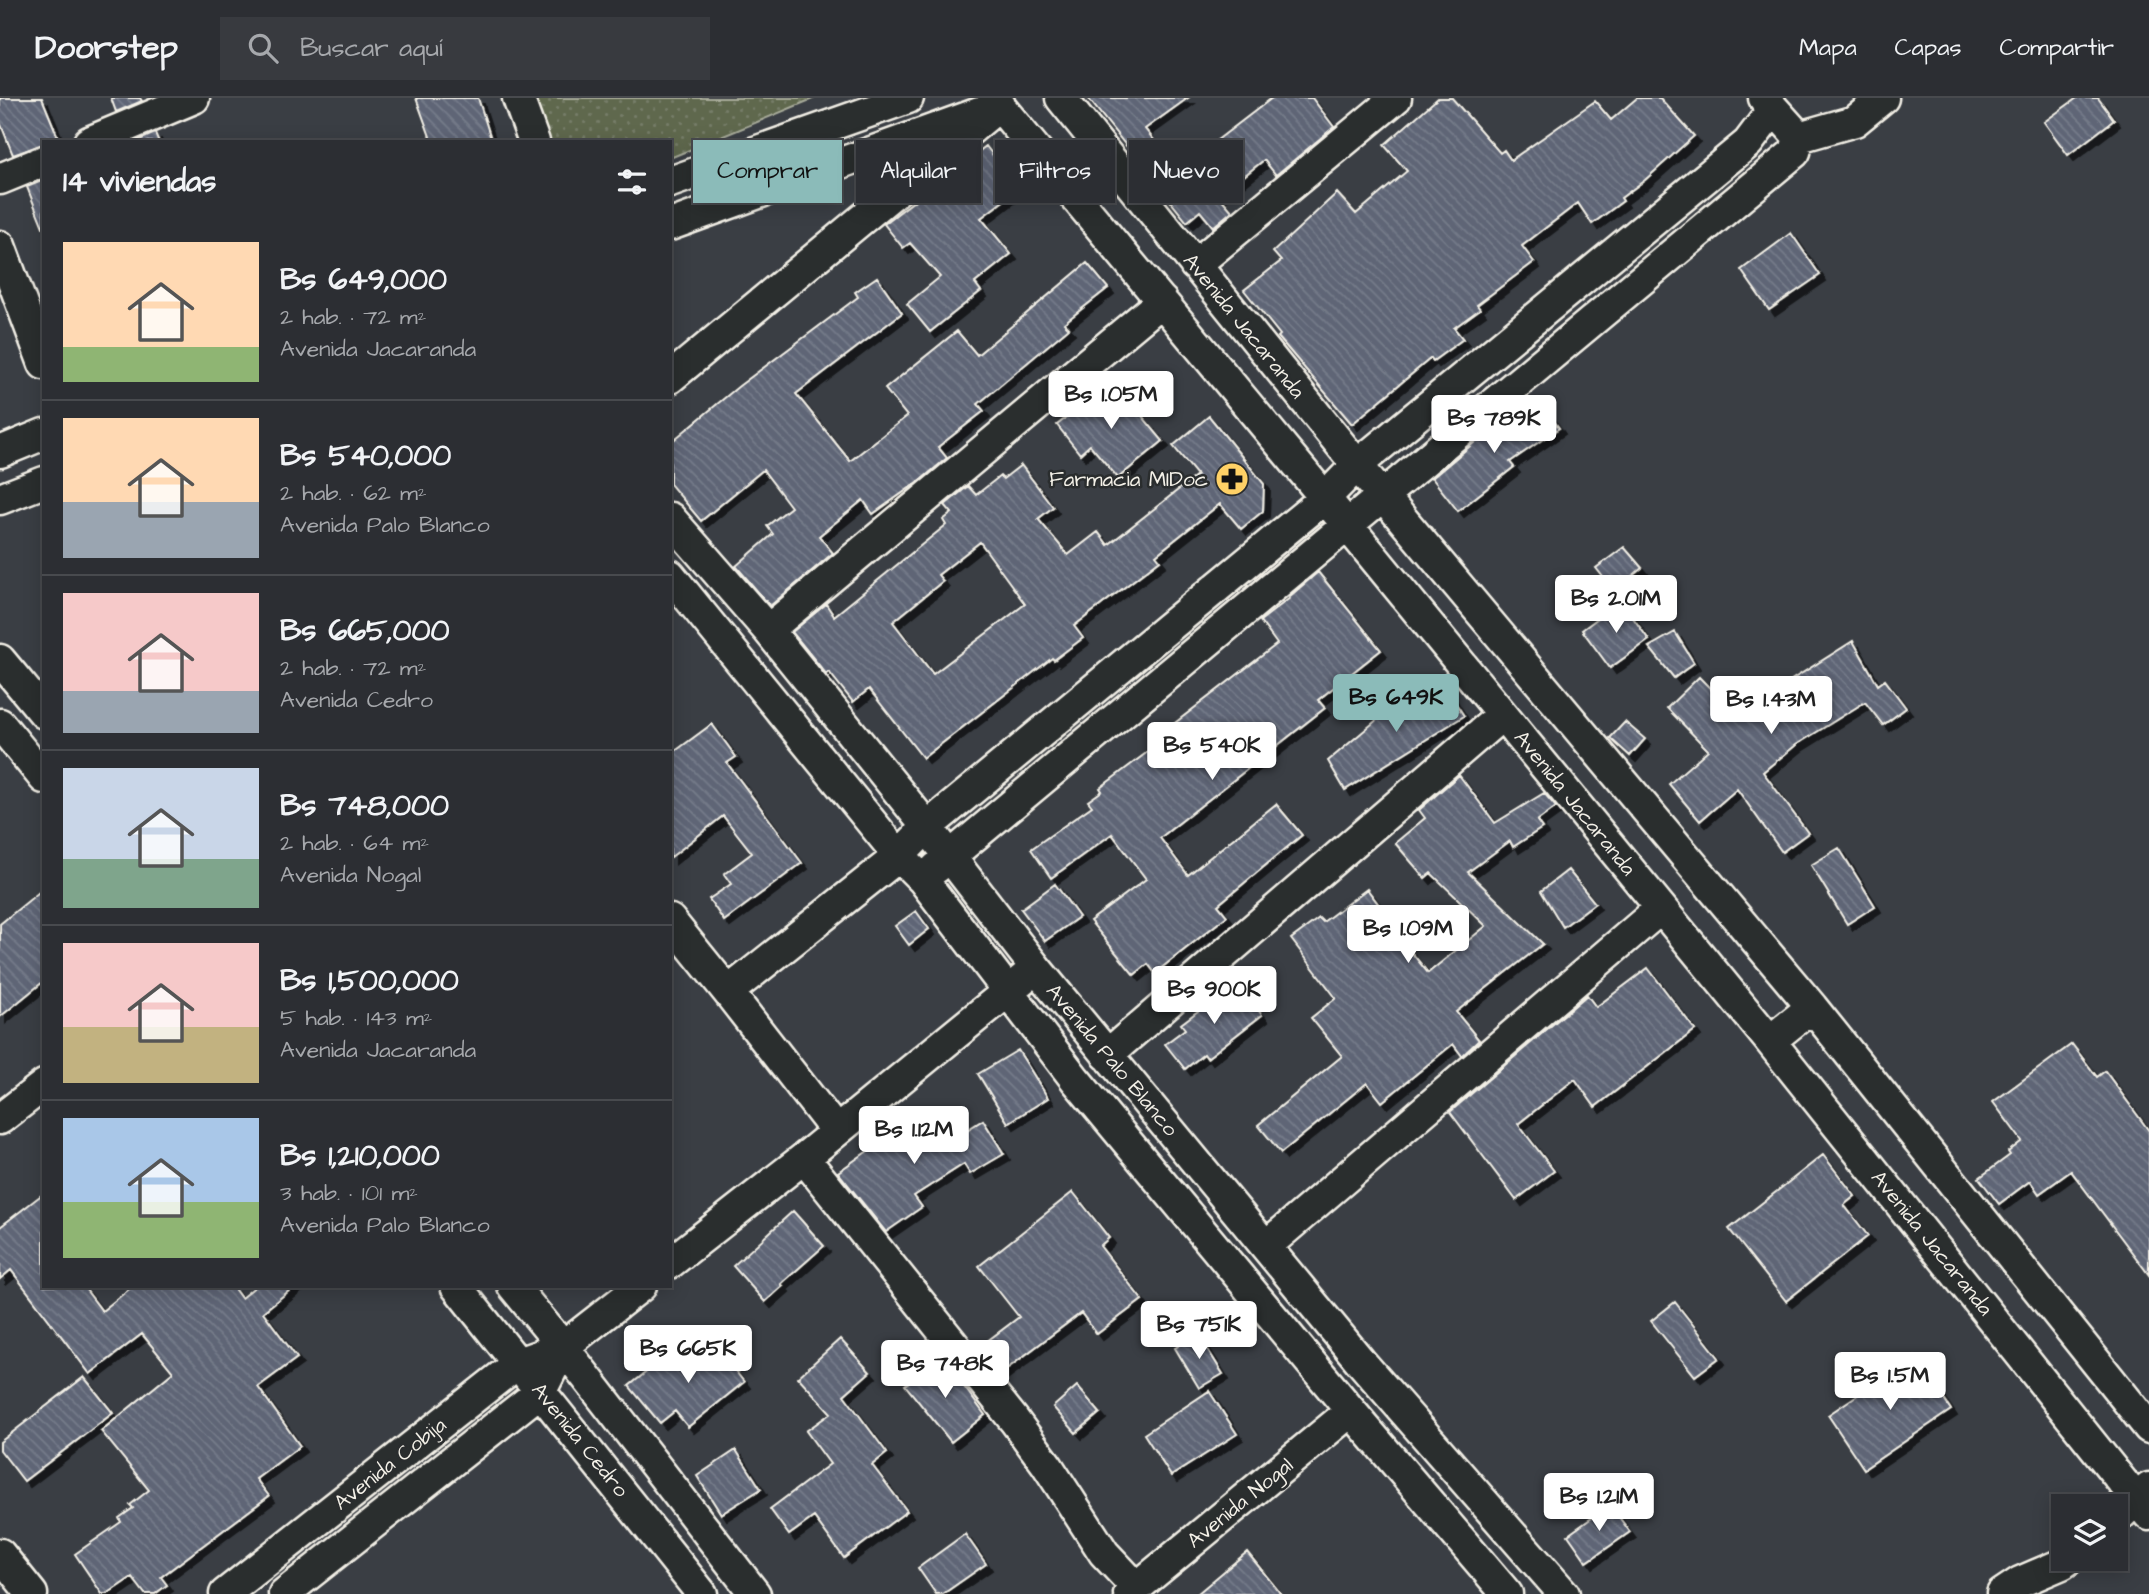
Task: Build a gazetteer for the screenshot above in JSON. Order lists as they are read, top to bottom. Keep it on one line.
{"streets":{"street":["Avenida Jacaranda","Avenida Palo Blanco","Avenida Cedro","Avenida Cobija","Avenida Nogal"]},"crossings":[["Avenida Palo Blanco","Avenida Nogal"],["Avenida Cedro","Avenida Cobija"]],"places":{"pharmacy":["Farmacia MIDoc"]},"page":{"header":"Doorstep","search":"Buscar aquí","nav":["Mapa","Capas","Compartir"],"chip":["Comprar","Alquilar","Filtros","Nuevo"],"heading":"14 viviendas","list":[{"name":"Bs 649,000","note":"2 hab. · 72 m² · Avenida Jacaranda"},{"name":"Bs 540,000","note":"2 hab. · 62 m² · Avenida Palo Blanco"},{"name":"Bs 665,000","note":"2 hab. · 72 m² · Avenida Cedro"},{"name":"Bs 748,000","note":"2 hab. · 64 m² · Avenida Nogal"},{"name":"Bs 1,500,000","note":"5 hab. · 143 m² · Avenida Jacaranda"},{"name":"Bs 1,210,000","note":"3 hab. · 101 m² · Avenida Palo Blanco"}],"price":["Bs 1.05M","Bs 789K","Bs 2.01M","Bs 649K","Bs 1.43M","Bs 540K","Bs 1.09M","Bs 900K","Bs 1.12M","Bs 751K","Bs 665K","Bs 748K","Bs 1.5M","Bs 1.21M"]}}
